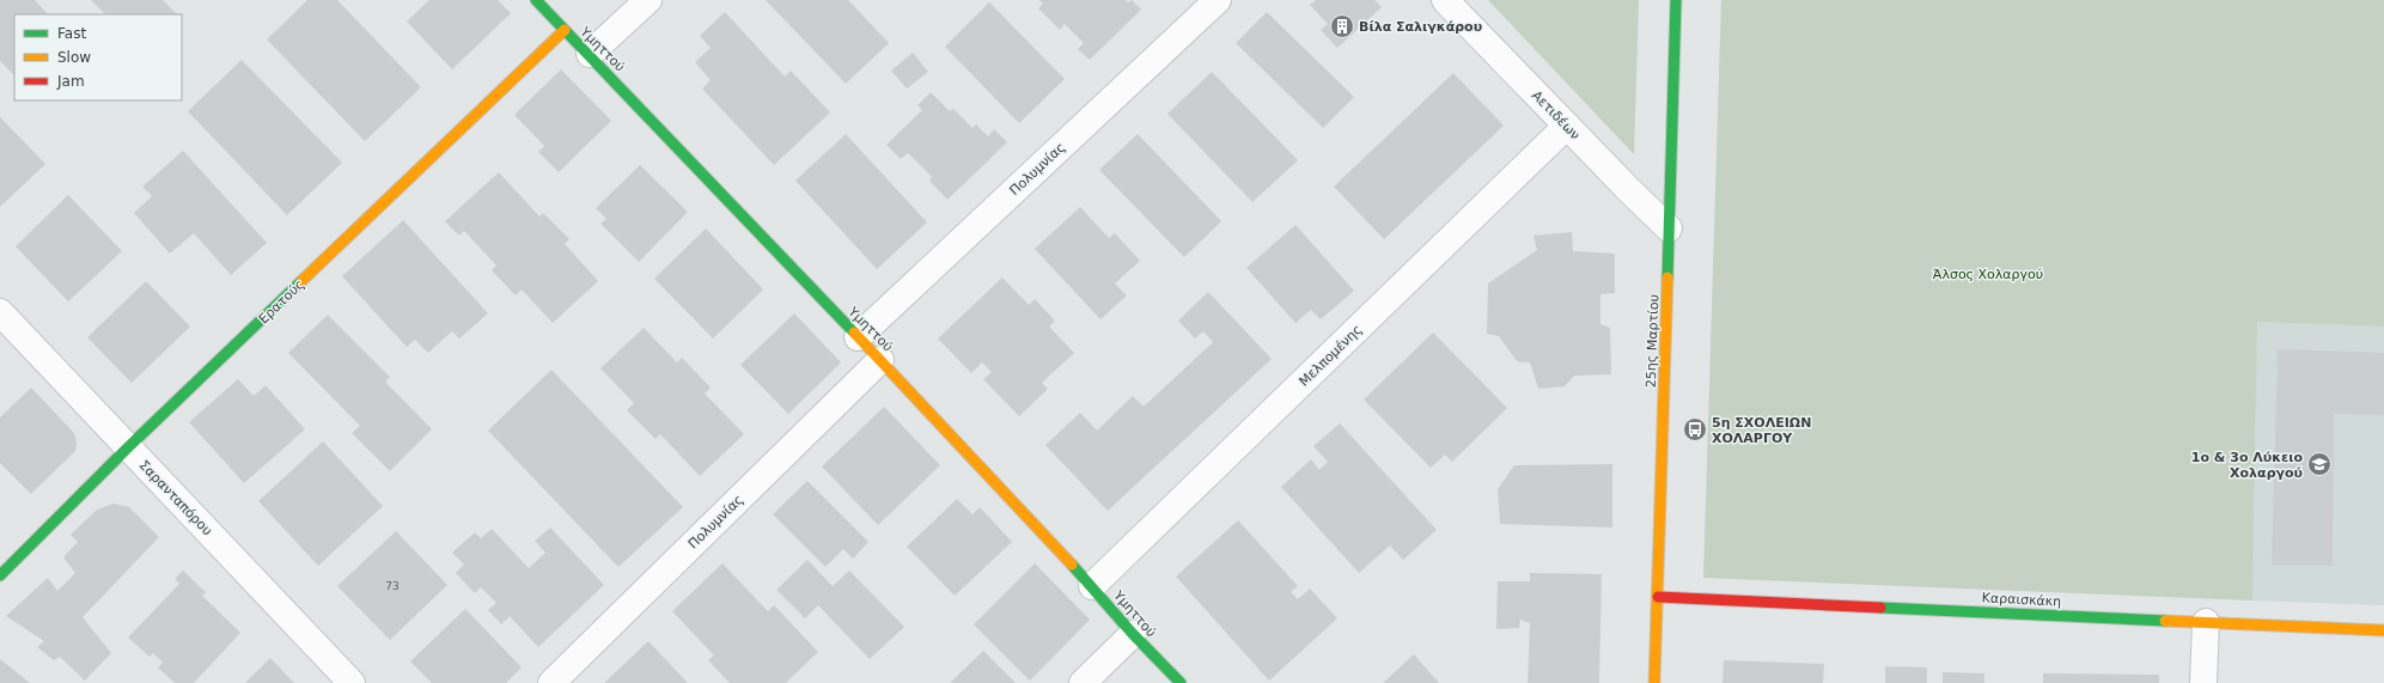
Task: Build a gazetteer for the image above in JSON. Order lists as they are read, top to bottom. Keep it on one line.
{"streets":{"street":["Υμηττού","Αετιδέων","Πολυμνίας","Ερατούς","25ης Μαρτίου","Μελπομένης","Σαρανταπόρου","Καραισκάκη"]},"crossings":[["Υμηττού","Πολυμνίας"],["Υμηττού","Ερατούς"],["Υμηττού","Μελπομένης"],["Αετιδέων","25ης Μαρτίου"],["Αετιδέων","Μελπομένης"],["Ερατούς","Σαρανταπόρου"],["25ης Μαρτίου","Καραισκάκη"]],"parks":["Άλσος Χολαργού"],"places":{"building":["Βίλα Σαλιγκάρου"],"bus stop":["5η ΣΧΟΛΕΙΩΝ ΧΟΛΑΡΓΟΥ"],"school or university":["1ο & 3ο Λύκειο Χολαργού"]},"house_numbers":["73"],"legend":["Fast","Slow","Jam"]}
